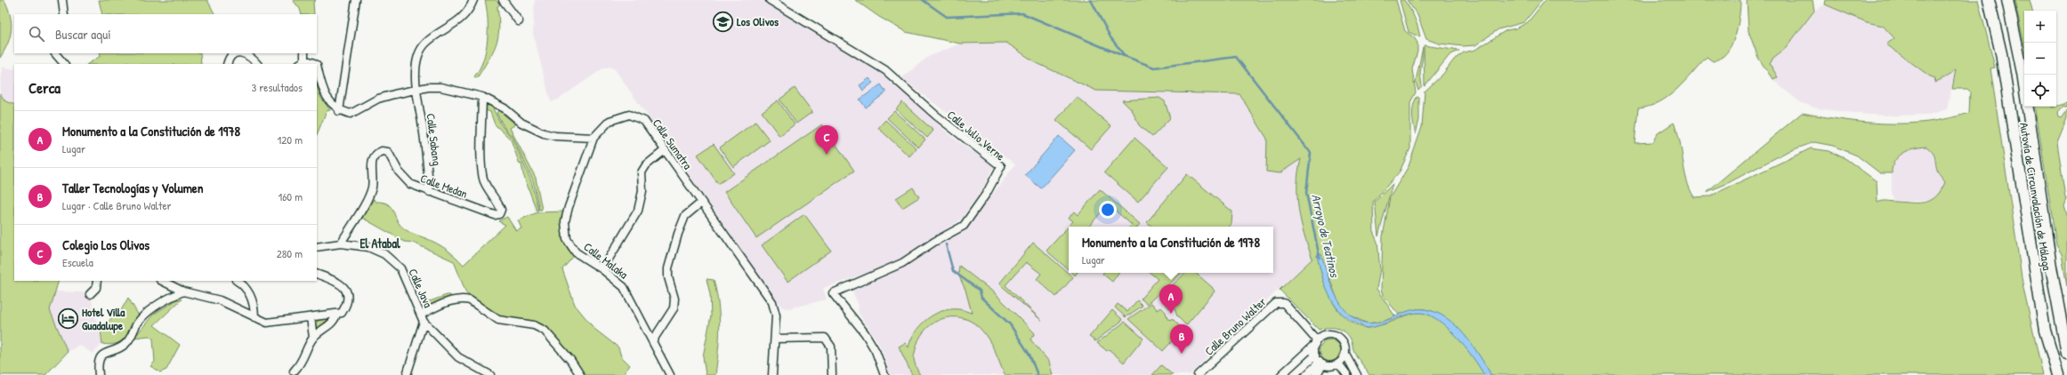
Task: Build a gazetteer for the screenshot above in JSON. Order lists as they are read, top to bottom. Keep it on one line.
{"streets":{"highway":["Autovía de Circunvalación de Málaga"],"street":["Calle Julio Verne","Calle Sabang","Calle Sumatra","Calle Medan","Calle Malaka","Calle Java","Calle Bruno Walter"]},"crossings":[["Calle Sabang","Calle Medan"],["Calle Sumatra","Calle Malaka"],["Calle Medan","Calle Java"]],"districts":["El Atabal"],"water":["Arroyo de Teatinos"],"places":{"school or university":["Los Olivos"],"hotel":["Hotel Villa Guadalupe"]},"page":{"map_buttons":["+","−"],"search":"Buscar aquí","heading":["Cerca","3 resultados"],"list":[{"mark":"A","name":"Monumento a la Constitución de 1978","note":"Lugar","value":"120 m"},{"mark":"B","name":"Taller Tecnologías y Volumen","note":"Lugar · Calle Bruno Walter","value":"160 m"},{"mark":"C","name":"Colegio Los Olivos","note":"Escuela","value":"280 m"}],"pins":["C","A","B"],"popup":["Monumento a la Constitución de 1978","Lugar"]}}
